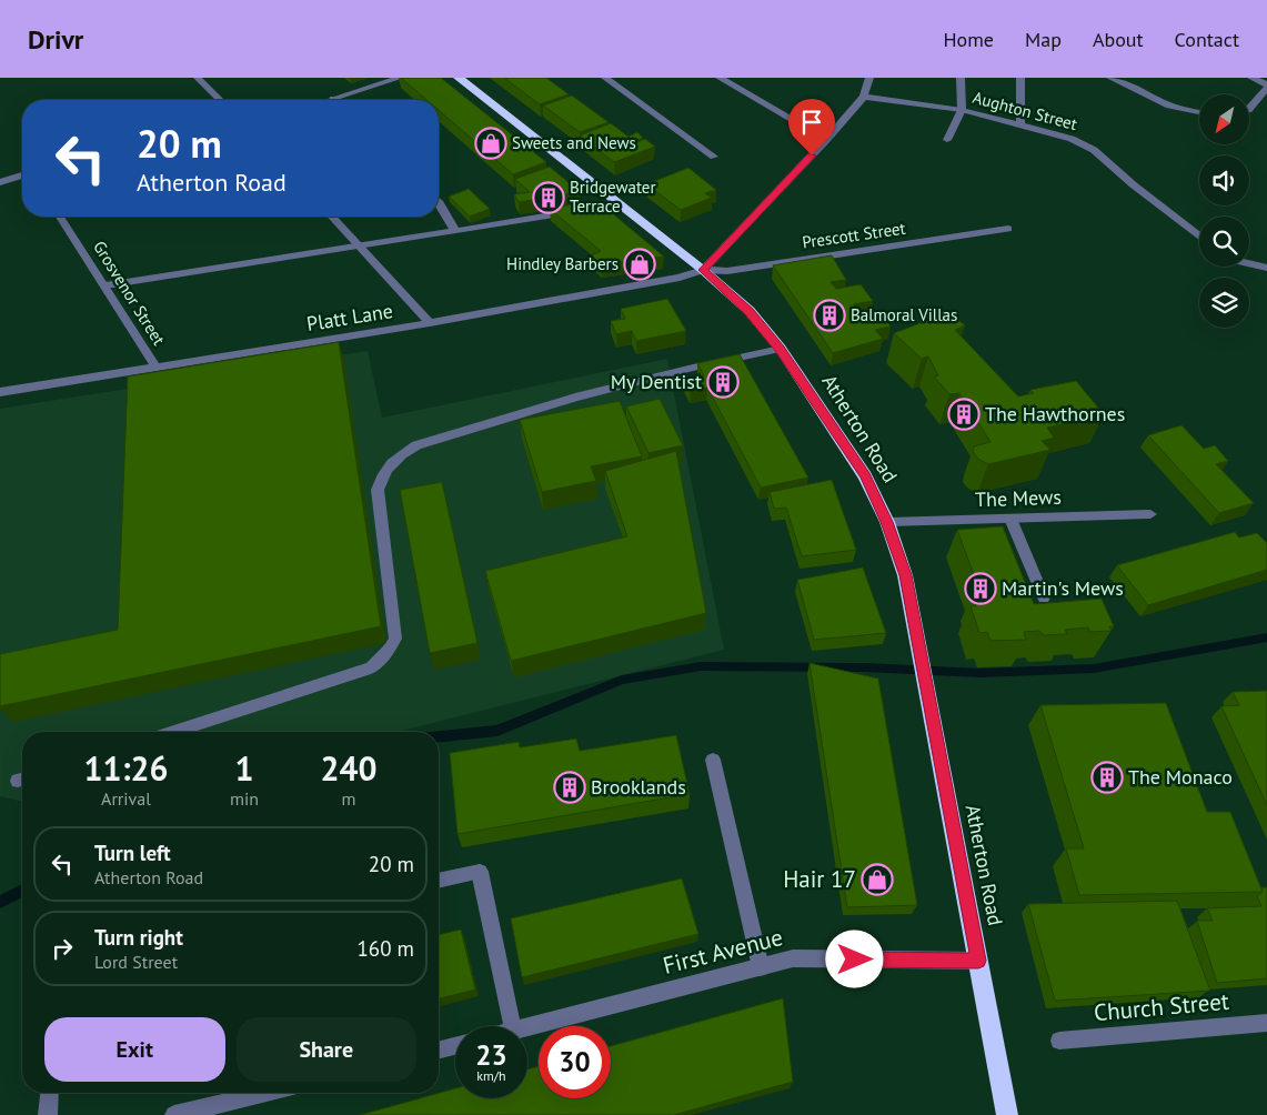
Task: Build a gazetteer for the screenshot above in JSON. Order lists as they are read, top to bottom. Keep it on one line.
{"streets":{"highway":["Atherton Road"],"street":["Aughton Street","Prescott Street","Grosvenor Street","Platt Lane","The Mews","First Avenue","Church Street"]},"crossings":[["Prescott Street","Platt Lane"],["Prescott Street","Atherton Road"],["Grosvenor Street","Platt Lane"],["Platt Lane","Atherton Road"],["Atherton Road","The Mews"],["Atherton Road","First Avenue"]],"places":{"shop":["Sweets and News","Hindley Barbers","Hair 17"],"building":["Bridgewater Terrace","Balmoral Villas","My Dentist","The Hawthornes","Martin's Mews","The Monaco","Brooklands"]},"north":"bottom left","page":{"header":"Drivr","nav":["Home","Map","About","Contact"],"turn":["20 m","Atherton Road"],"eta":["11:26","Arrival","1","min","240","m"],"list":[{"name":"Turn left","note":"Atherton Road","value":"20 m"},{"name":"Turn right","note":"Lord Street","value":"160 m"}],"buttons":["Exit","Share"],"speed":"23 km/h","limit":"30"}}
